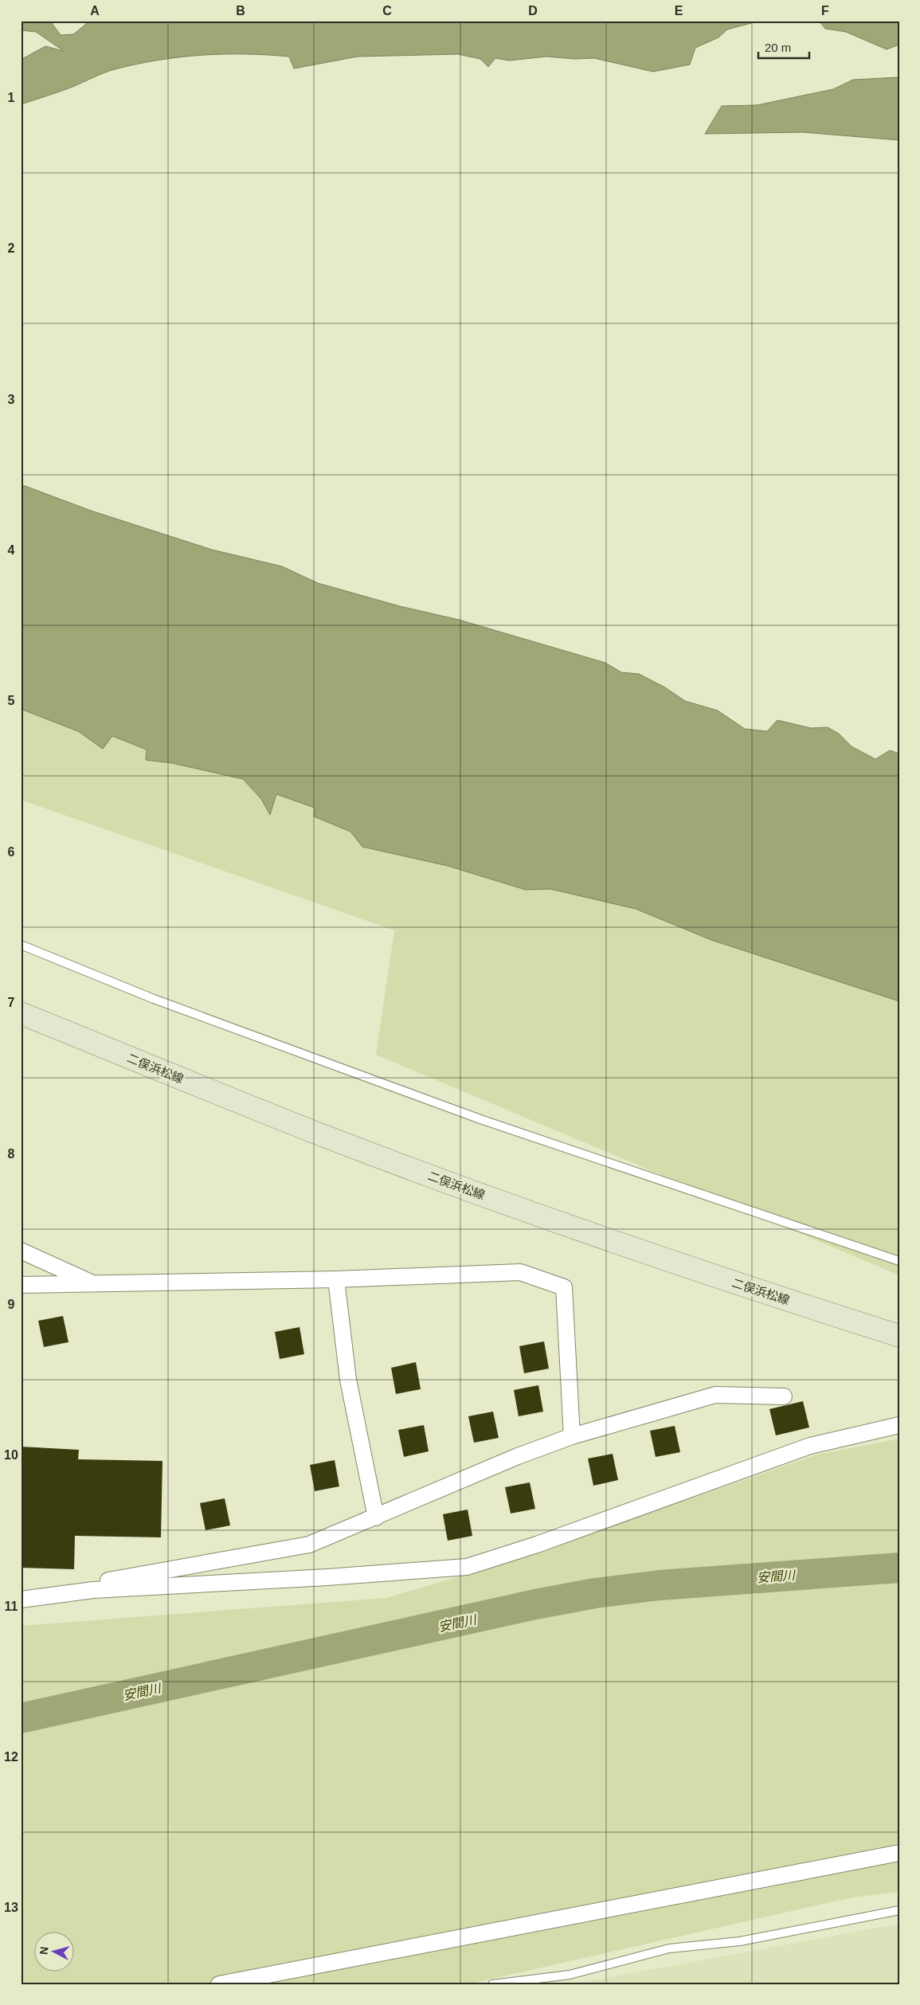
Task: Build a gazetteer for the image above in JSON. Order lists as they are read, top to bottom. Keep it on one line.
{"streets":{"main road":["二俣浜松線"]},"water":["安間川"],"scale_bar":"20 m","north":"left","grid":{"columns":["A","B","C","D","E","F"],"rows":["1","2","3","4","5","6","7","8","9","10","11","12","13"]}}
